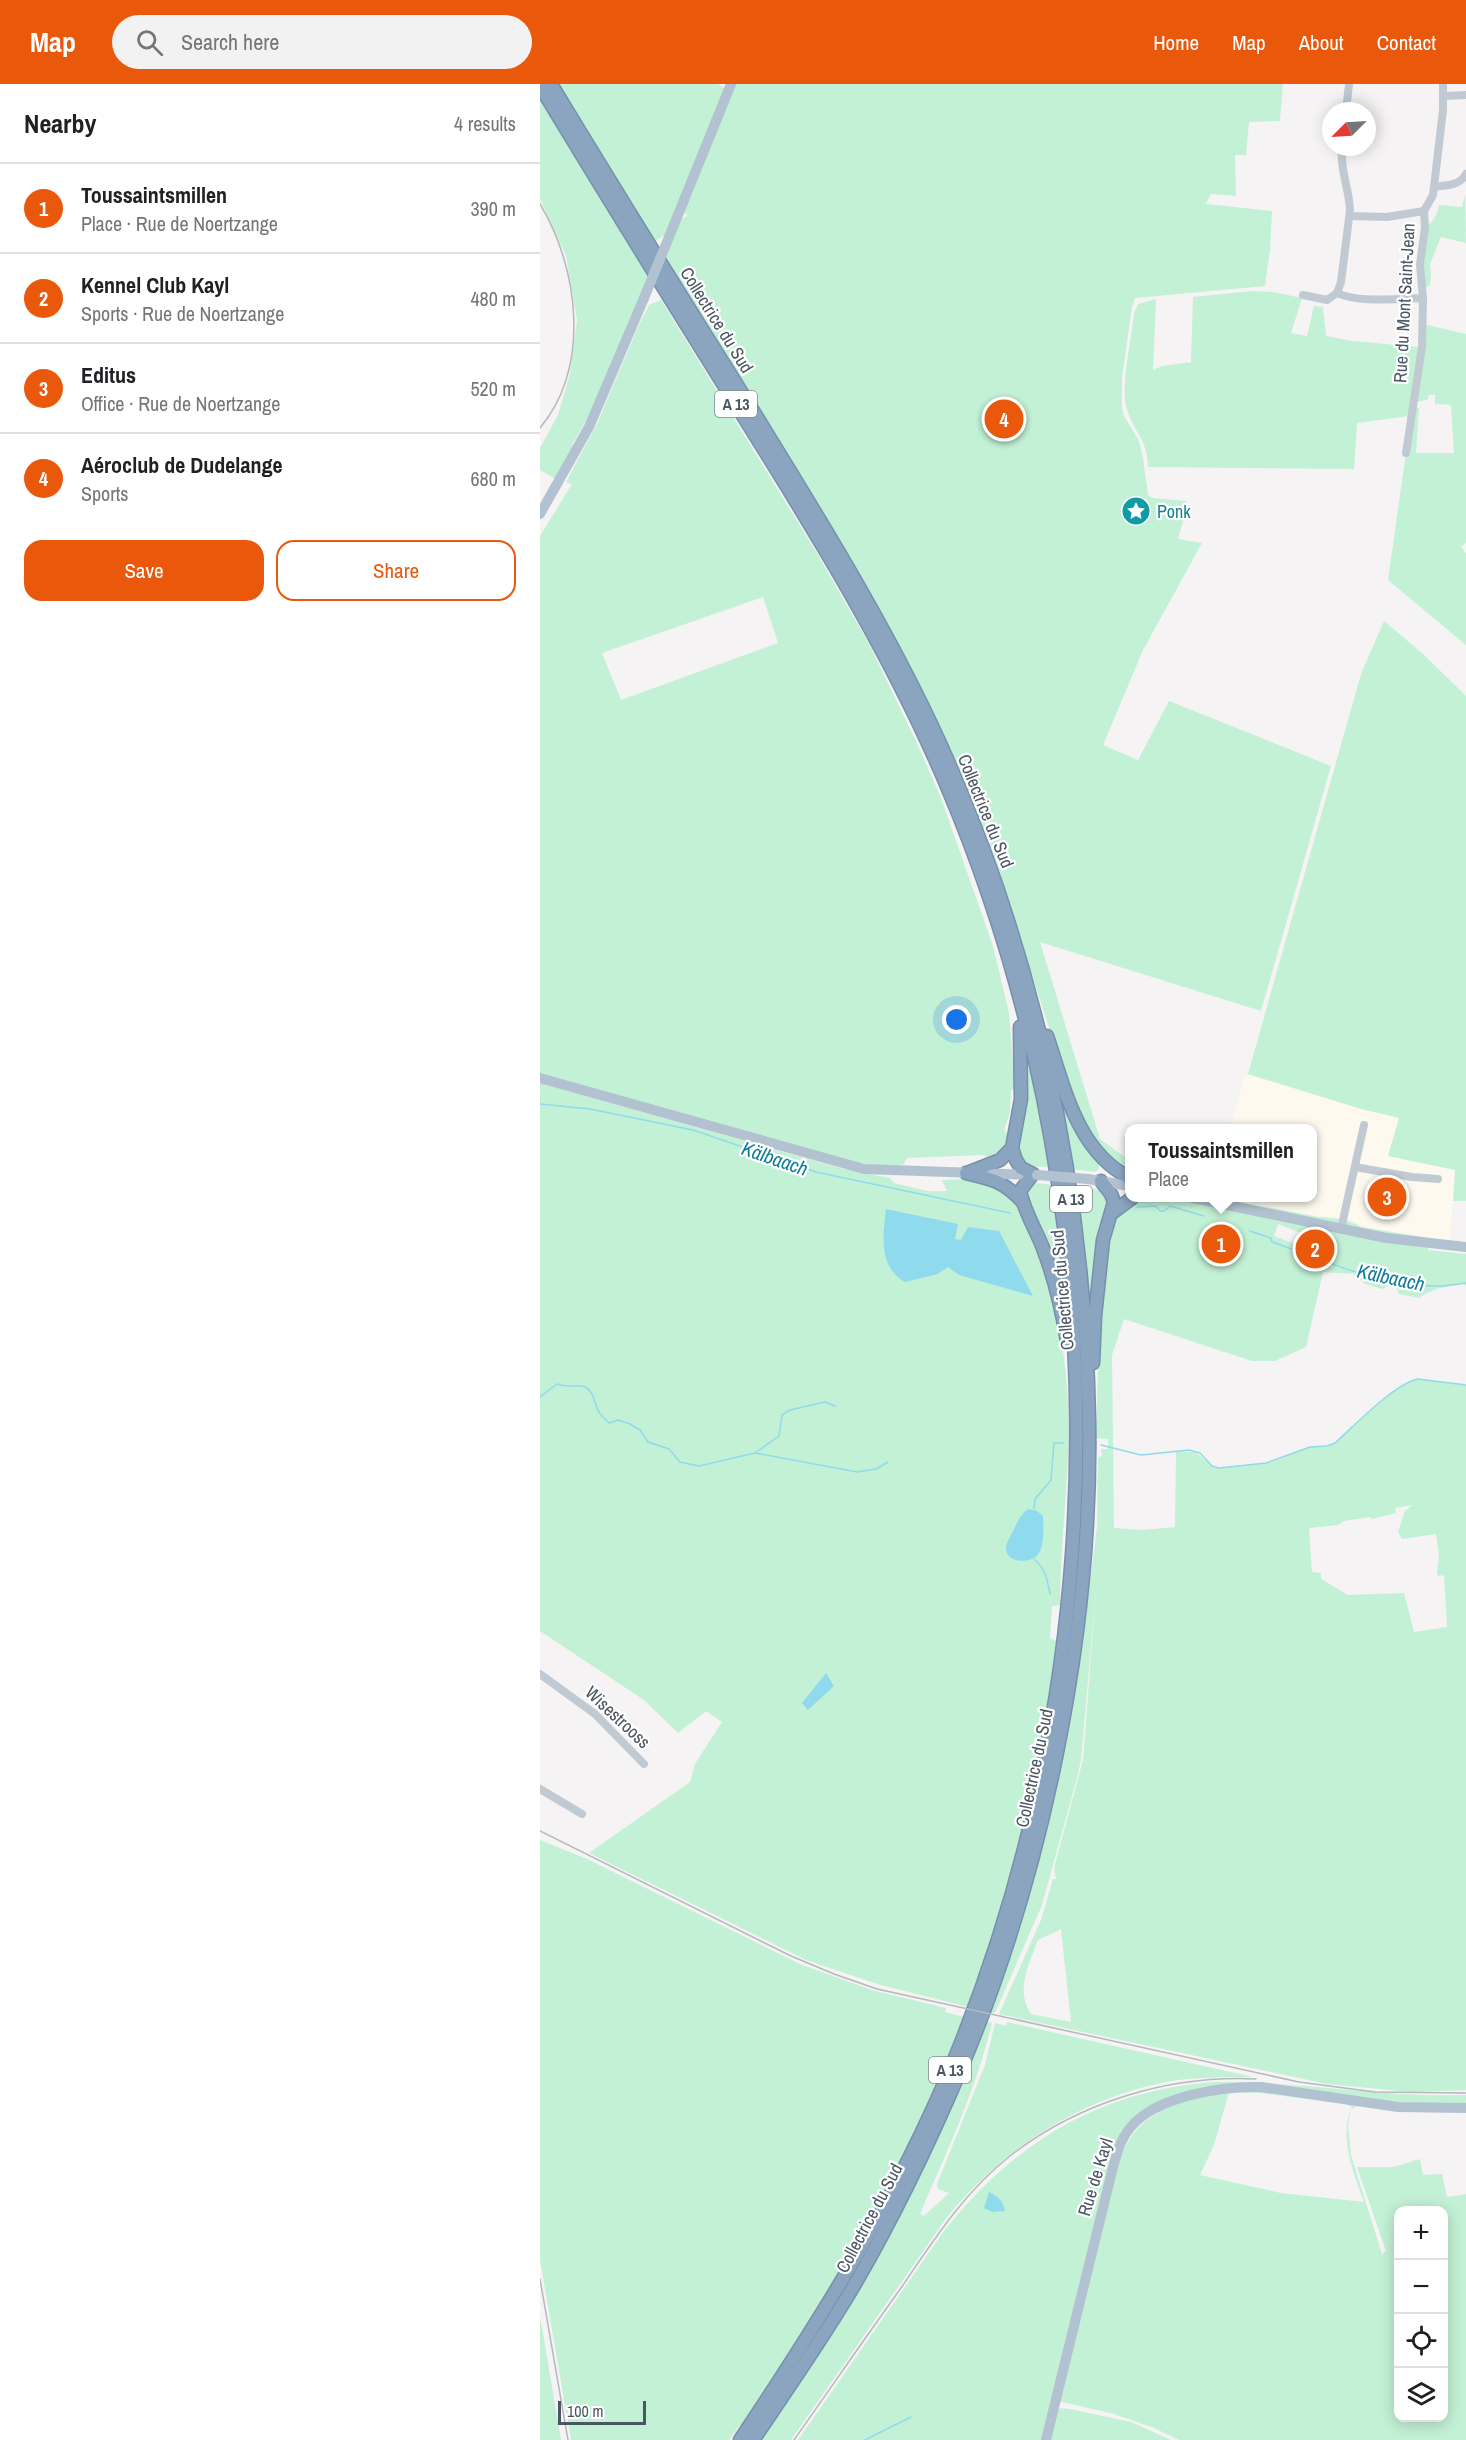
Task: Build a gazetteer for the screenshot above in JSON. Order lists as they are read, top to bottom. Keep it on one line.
{"streets":{"highway":["Collectrice du Sud","A 13"],"main road":["Rue de Kayl"],"street":["Rue du Mont Saint-Jean","Wisestrooss"]},"crossings":[["Collectrice du Sud","A 13"]],"water":["Kälbaach"],"places":{"place":["Ponk"]},"scale_bar":"100 m","north":"bottom left","page":{"header":"Map","search":"Search here","nav":["Home","Map","About","Contact"],"heading":["Nearby","4 results"],"list":[{"mark":"1","name":"Toussaintsmillen","note":"Place · Rue de Noertzange","value":"390 m"},{"mark":"2","name":"Kennel Club Kayl","note":"Sports · Rue de Noertzange","value":"480 m"},{"mark":"3","name":"Editus","note":"Office · Rue de Noertzange","value":"520 m"},{"mark":"4","name":"Aéroclub de Dudelange","note":"Sports","value":"680 m"}],"pins":["4","3","1","2"],"buttons":["Save","Share"],"popup":["Toussaintsmillen","Place"],"map_buttons":["+","−"],"scale":"100 m"}}
